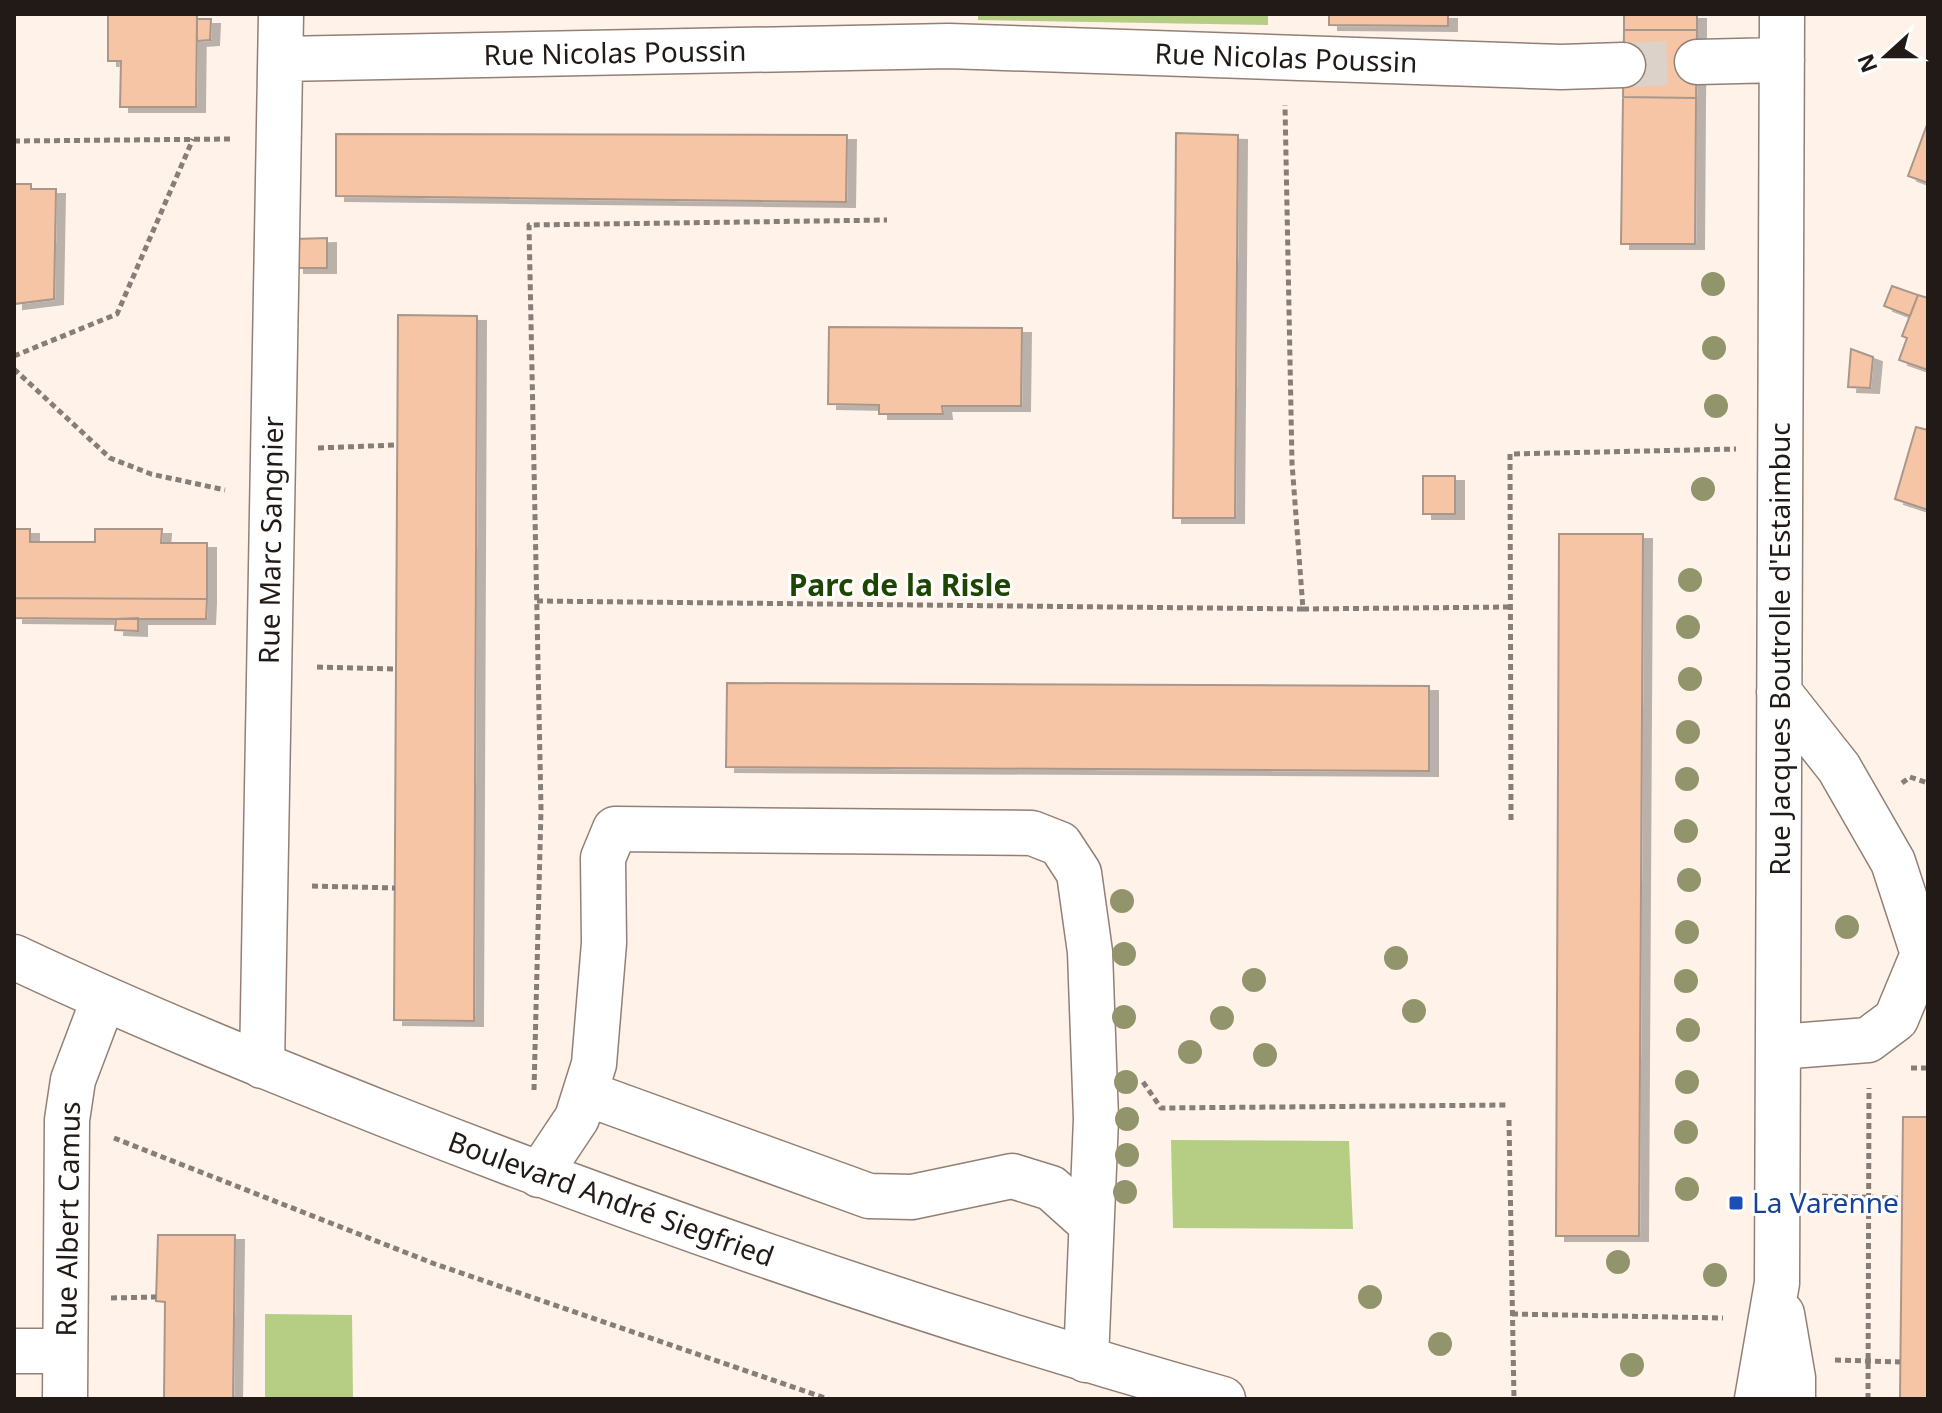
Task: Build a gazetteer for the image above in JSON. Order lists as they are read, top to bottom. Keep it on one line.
{"streets":{"street":["Rue Nicolas Poussin","Rue Marc Sangnier","Rue Jacques Boutrolle d'Estaimbuc","Boulevard André Siegfried","Rue Albert Camus"]},"crossings":[["Rue Nicolas Poussin","Rue Marc Sangnier"],["Rue Marc Sangnier","Boulevard André Siegfried"],["Boulevard André Siegfried","Rue Albert Camus"]],"districts":["Parc de la Risle"],"places":{"transit":["La Varenne"]},"north":"left"}
